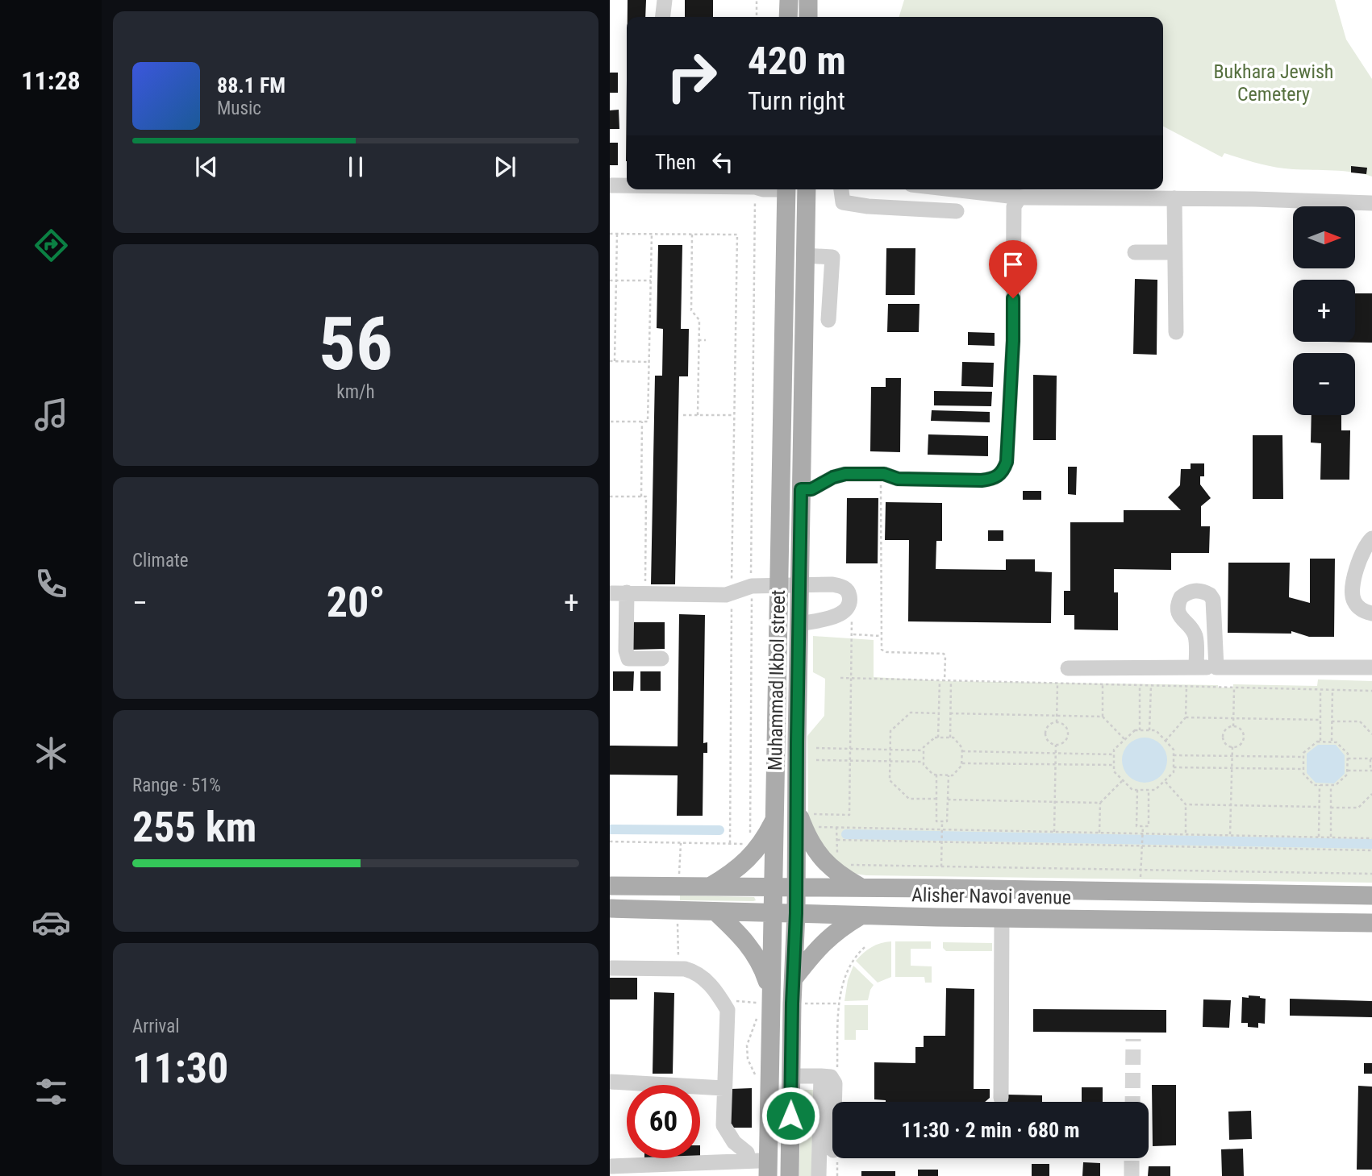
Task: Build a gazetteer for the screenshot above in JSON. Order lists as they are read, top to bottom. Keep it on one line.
{"streets":{"main road":["Muhammad Ikbol street","Alisher Navoi avenue"]},"crossings":[["Muhammad Ikbol street","Alisher Navoi avenue"]],"parks":["Bukhara Jewish Cemetery"],"north":"right","page":{"tabs":"11:28","turn":["420 m","Turn right"],"song":["88.1 FM","Music"],"then":"Then","map_buttons":["+","−"],"tile":[["56","km/h"],"Climate",["Range · 51%","255 km"],["Arrival","11:30"]],"heat":["−","20°","+"],"limit":"60","trip":"11:30 · 2 min · 680 m"}}
